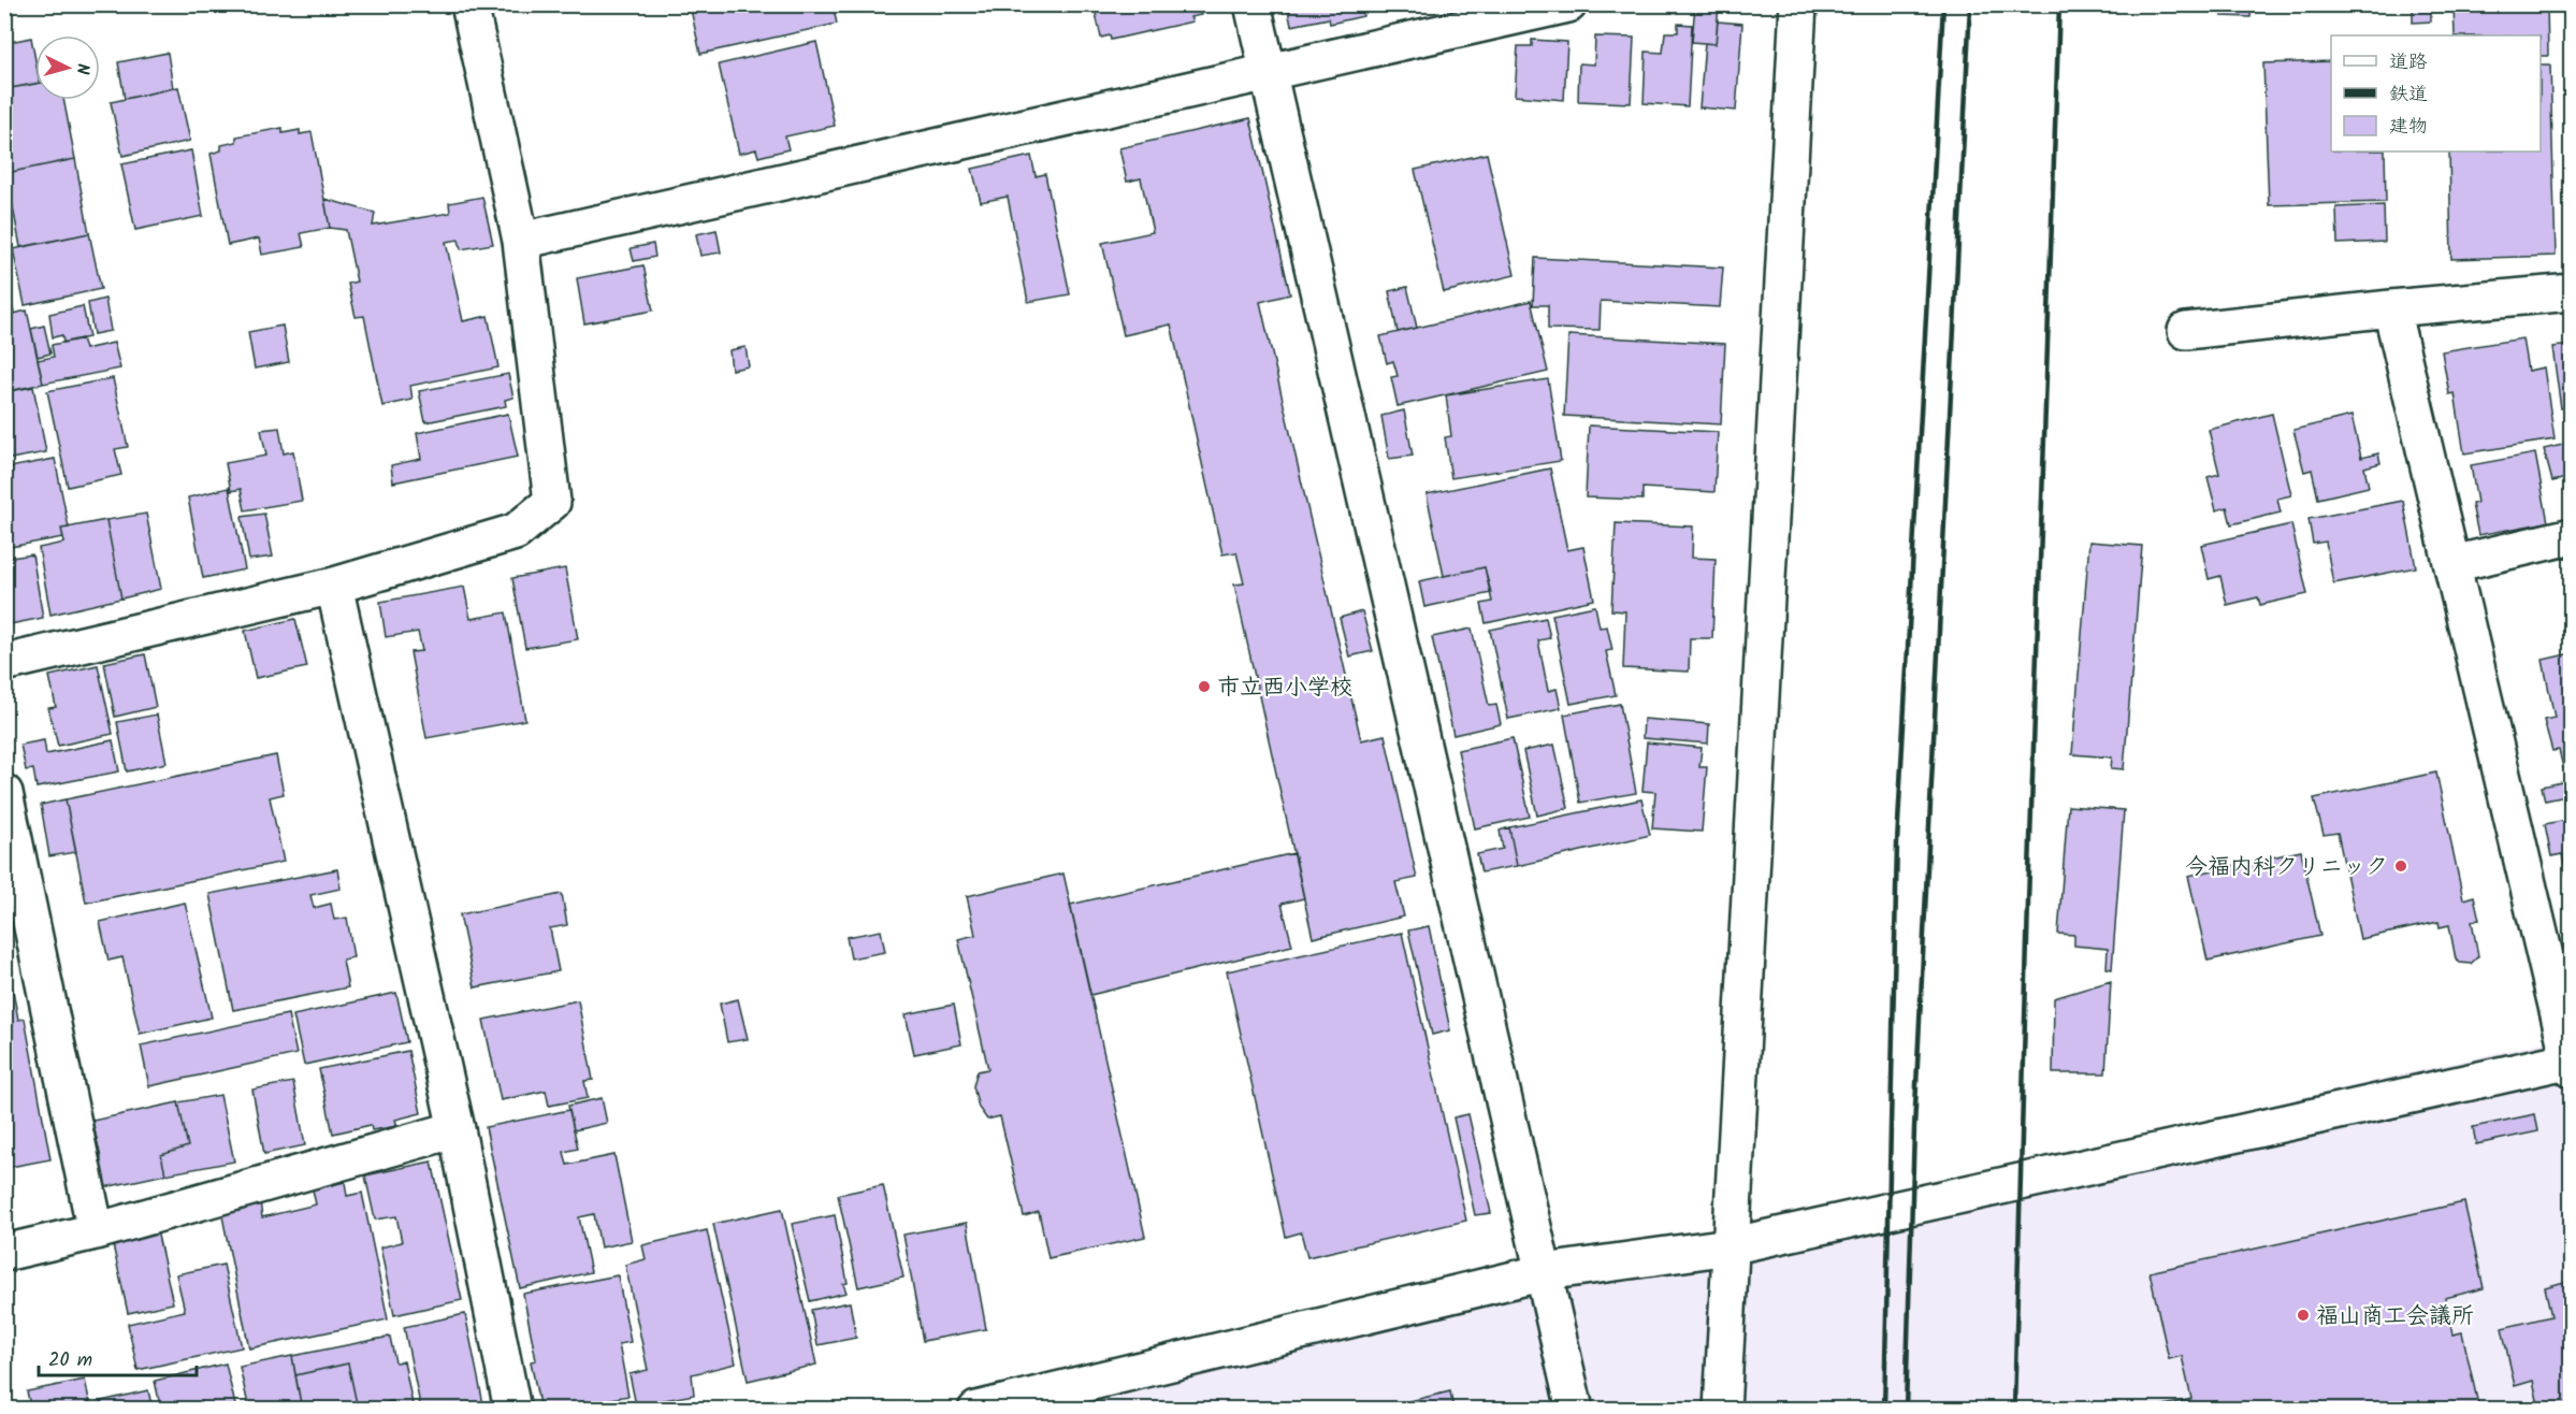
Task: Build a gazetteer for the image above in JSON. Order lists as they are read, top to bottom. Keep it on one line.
{"places":["市立西小学校","今福内科クリニック","福山商工会議所"],"legend":["道路","鉄道","建物"],"scale_bar":"20 m","north":"right"}
